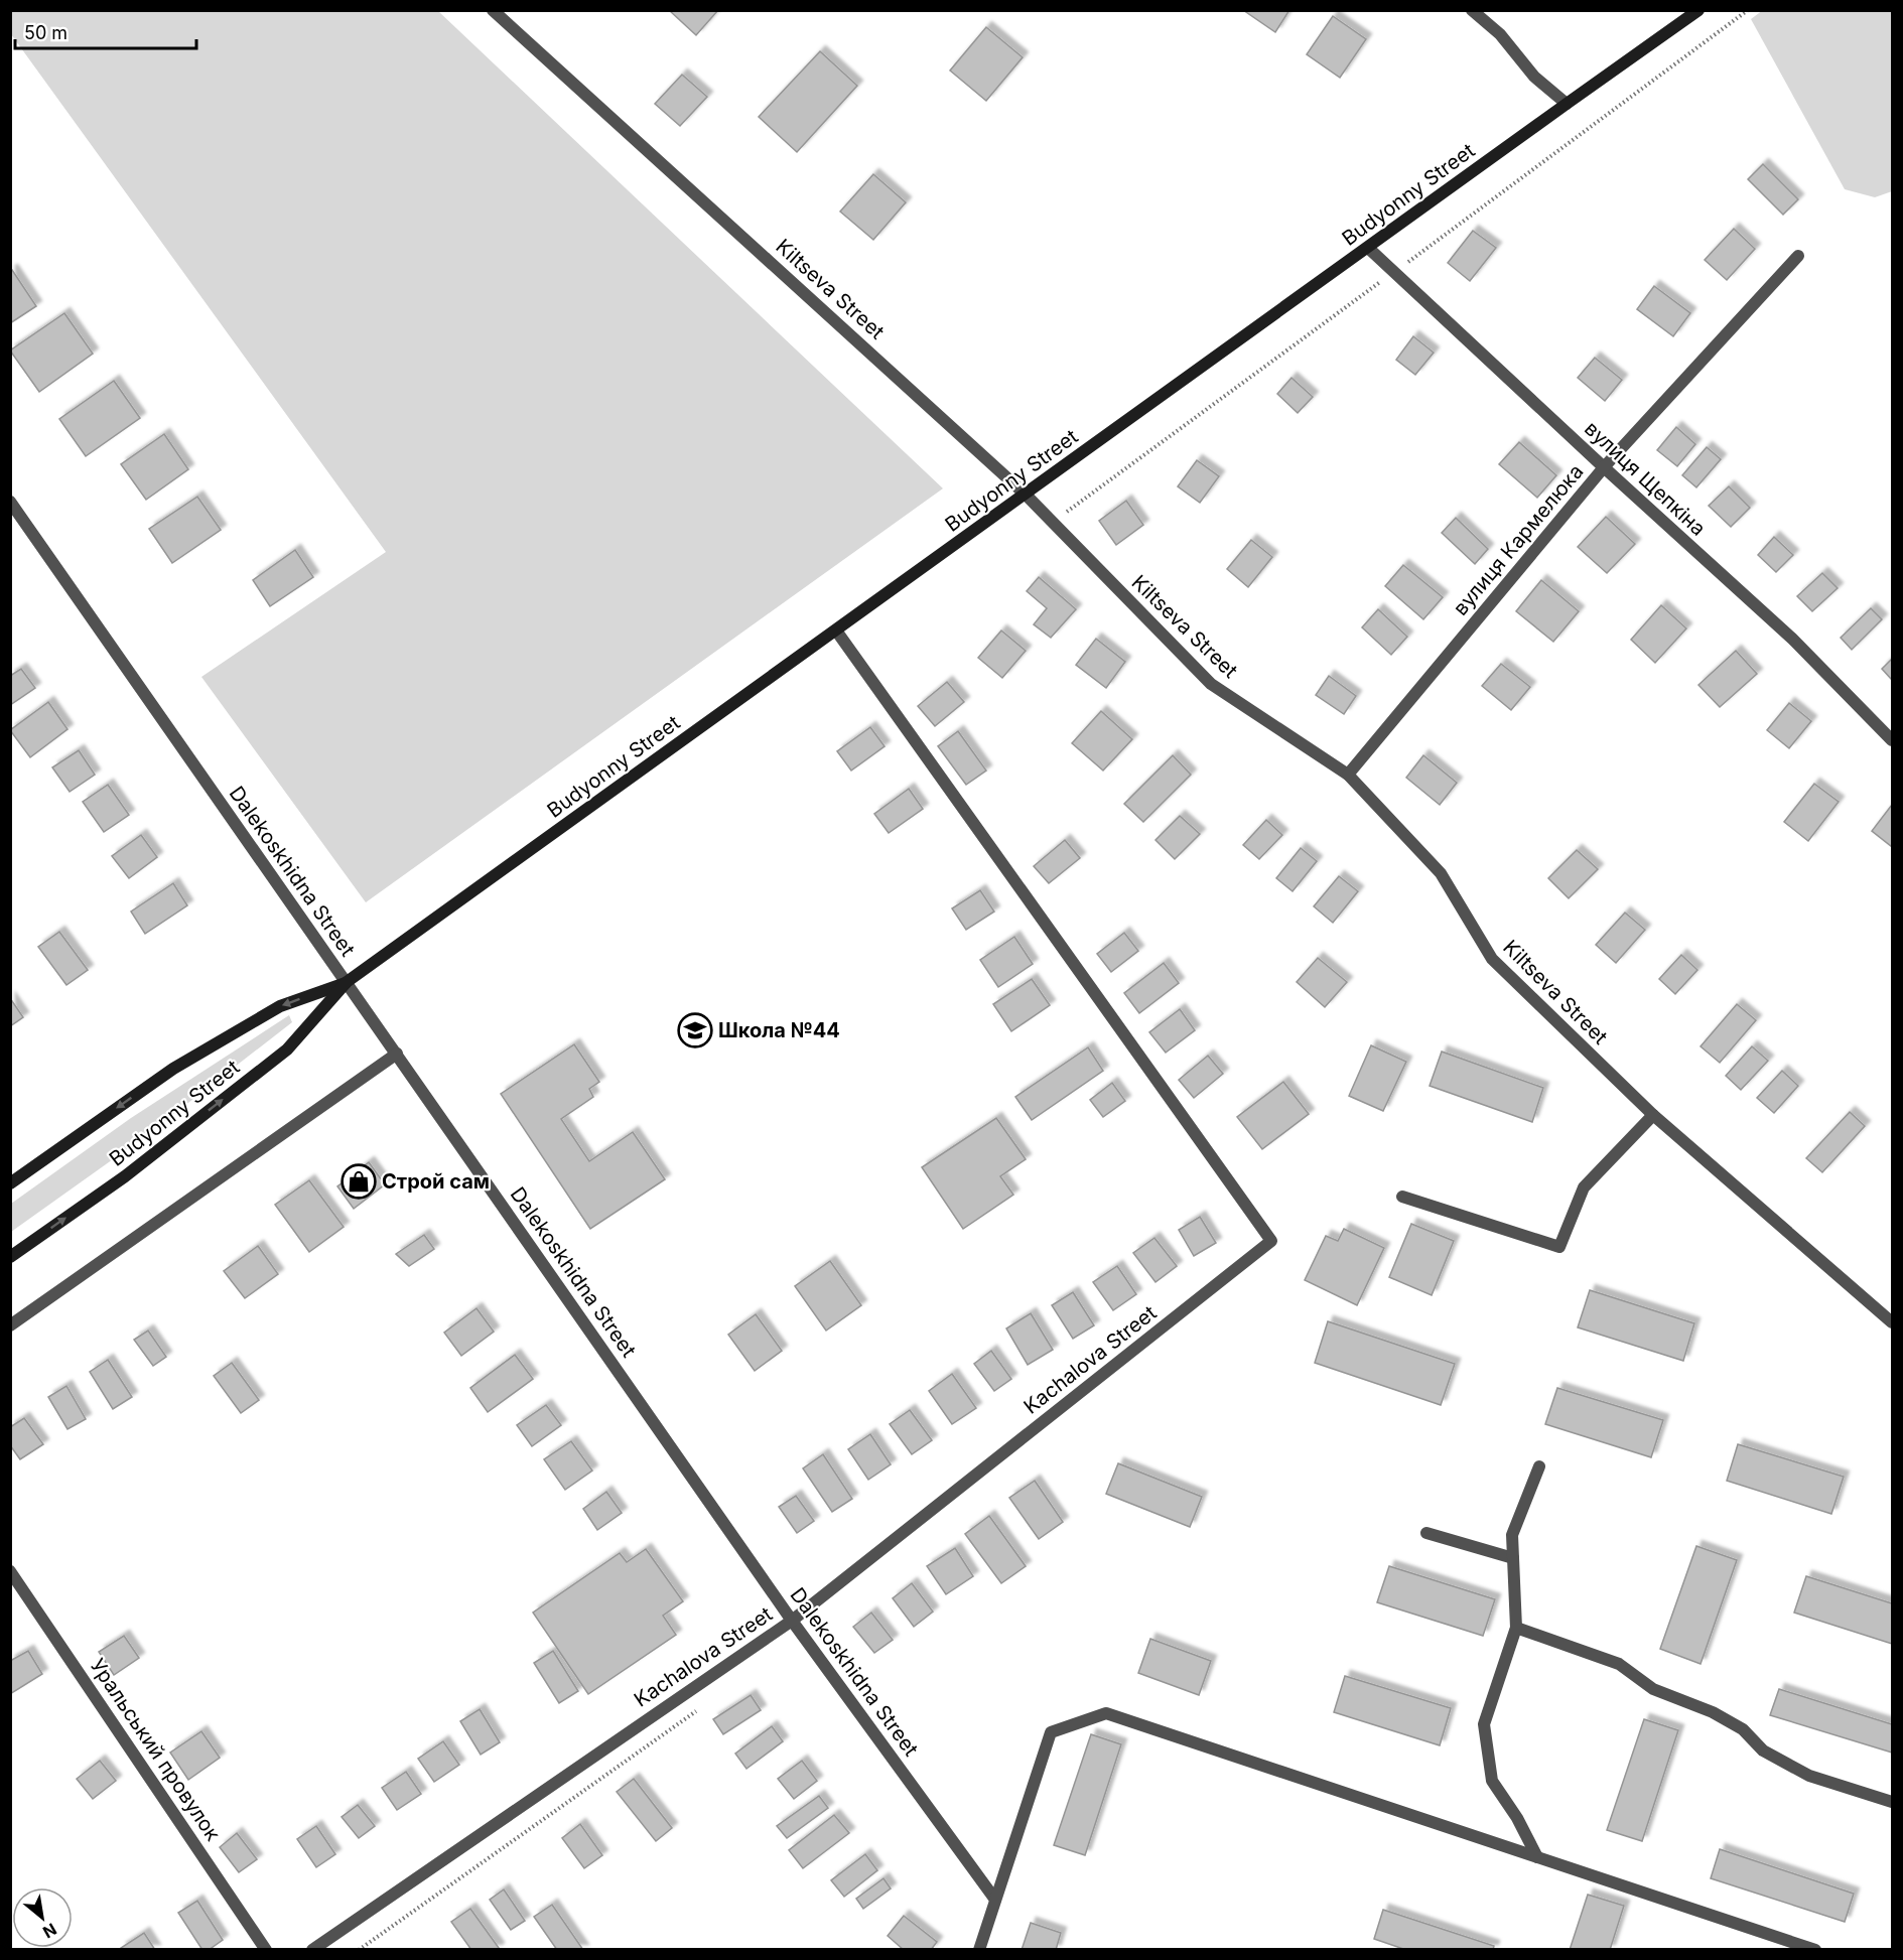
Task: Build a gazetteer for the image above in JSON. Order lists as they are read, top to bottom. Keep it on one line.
{"streets":{"main road":["Budyonny Street"],"street":["Kiltseva Street","вулиця Щепкіна","вулиця Кармелюка","Dalekoskhidna Street","Kachalova Street","Уральський провулок"]},"crossings":[["Budyonny Street","Kiltseva Street"],["Budyonny Street","вулиця Щепкіна"],["Budyonny Street","Dalekoskhidna Street"],["Budyonny Street","Kachalova Street"],["Kiltseva Street","вулиця Кармелюка"],["вулиця Щепкіна","вулиця Кармелюка"],["Dalekoskhidna Street","Kachalova Street"]],"places":{"school or university":["Школа №44"],"shop":["Строй сам"]},"scale_bar":"50 m","north":"bottom right"}
